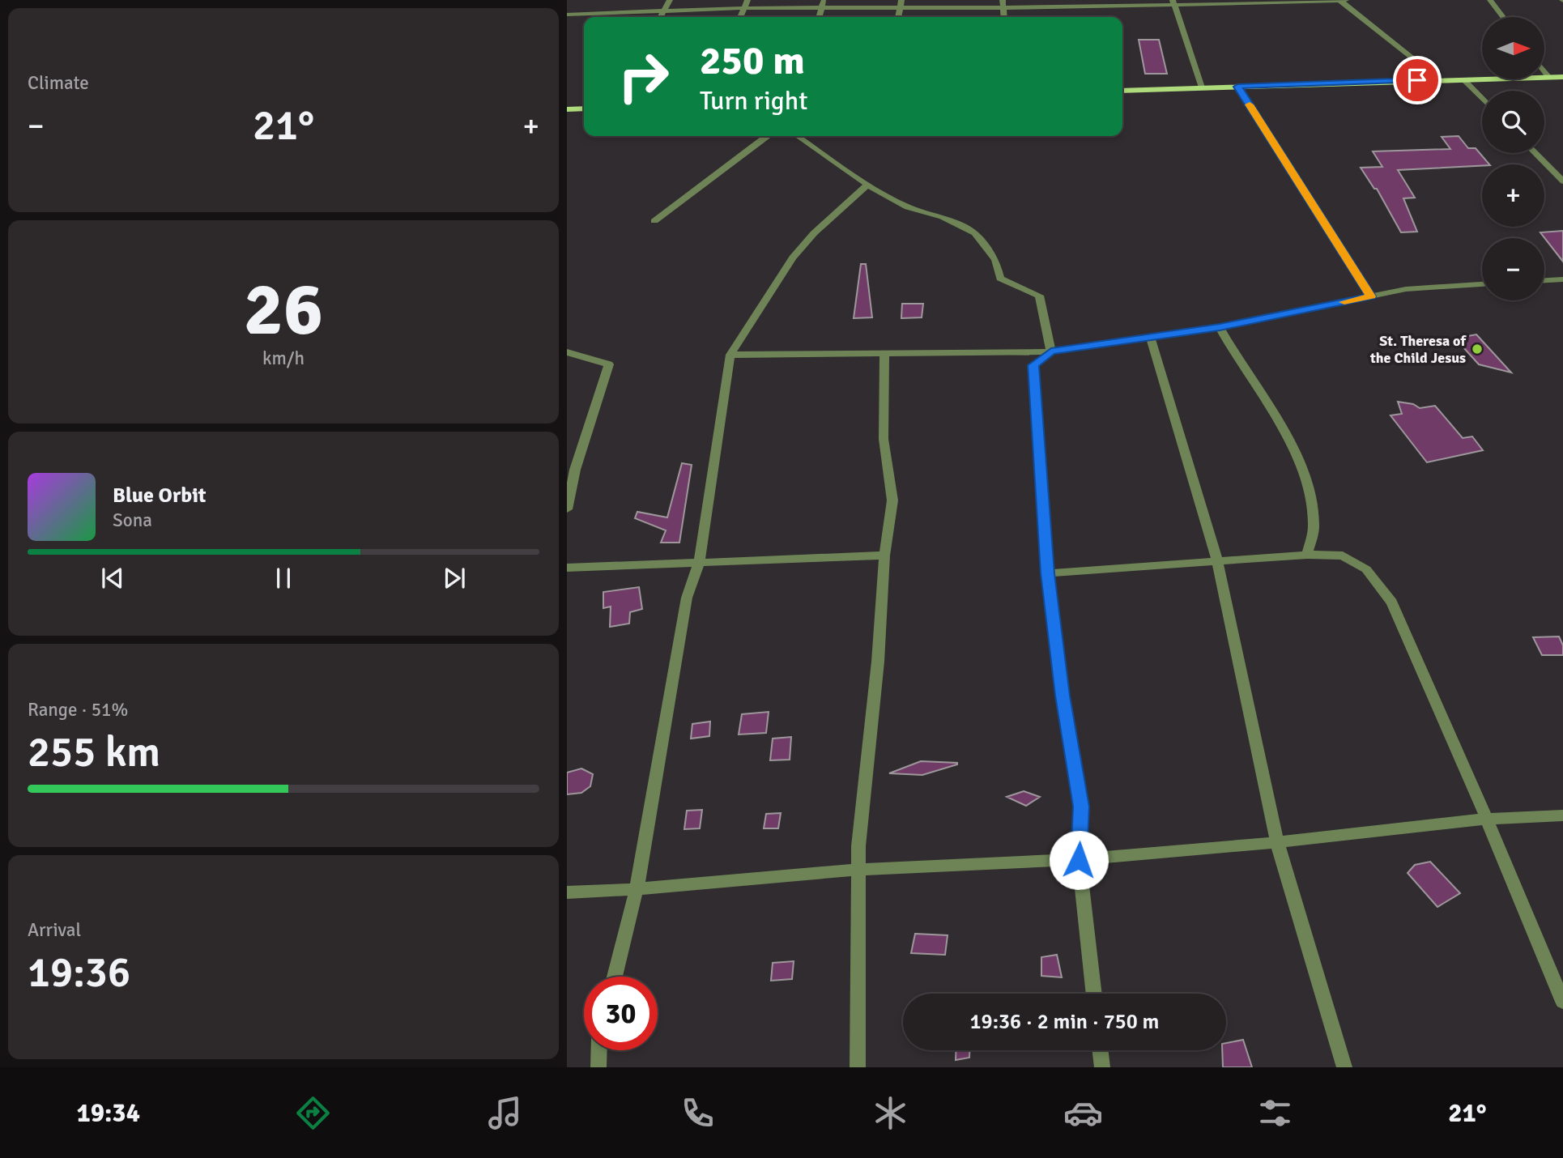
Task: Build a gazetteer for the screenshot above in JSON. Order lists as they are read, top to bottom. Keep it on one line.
{"places":["St. Theresa of the Child Jesus"],"north":"right","page":{"tile":["Climate",["26","km/h"],["Range · 51%","255 km"],["Arrival","19:36"]],"map_buttons":["+","−"],"turn":["250 m","Turn right"],"heat":["−","21°","+"],"song":["Blue Orbit","Sona"],"limit":"30","trip":"19:36 · 2 min · 750 m","tabs":["19:34","21°"]}}
